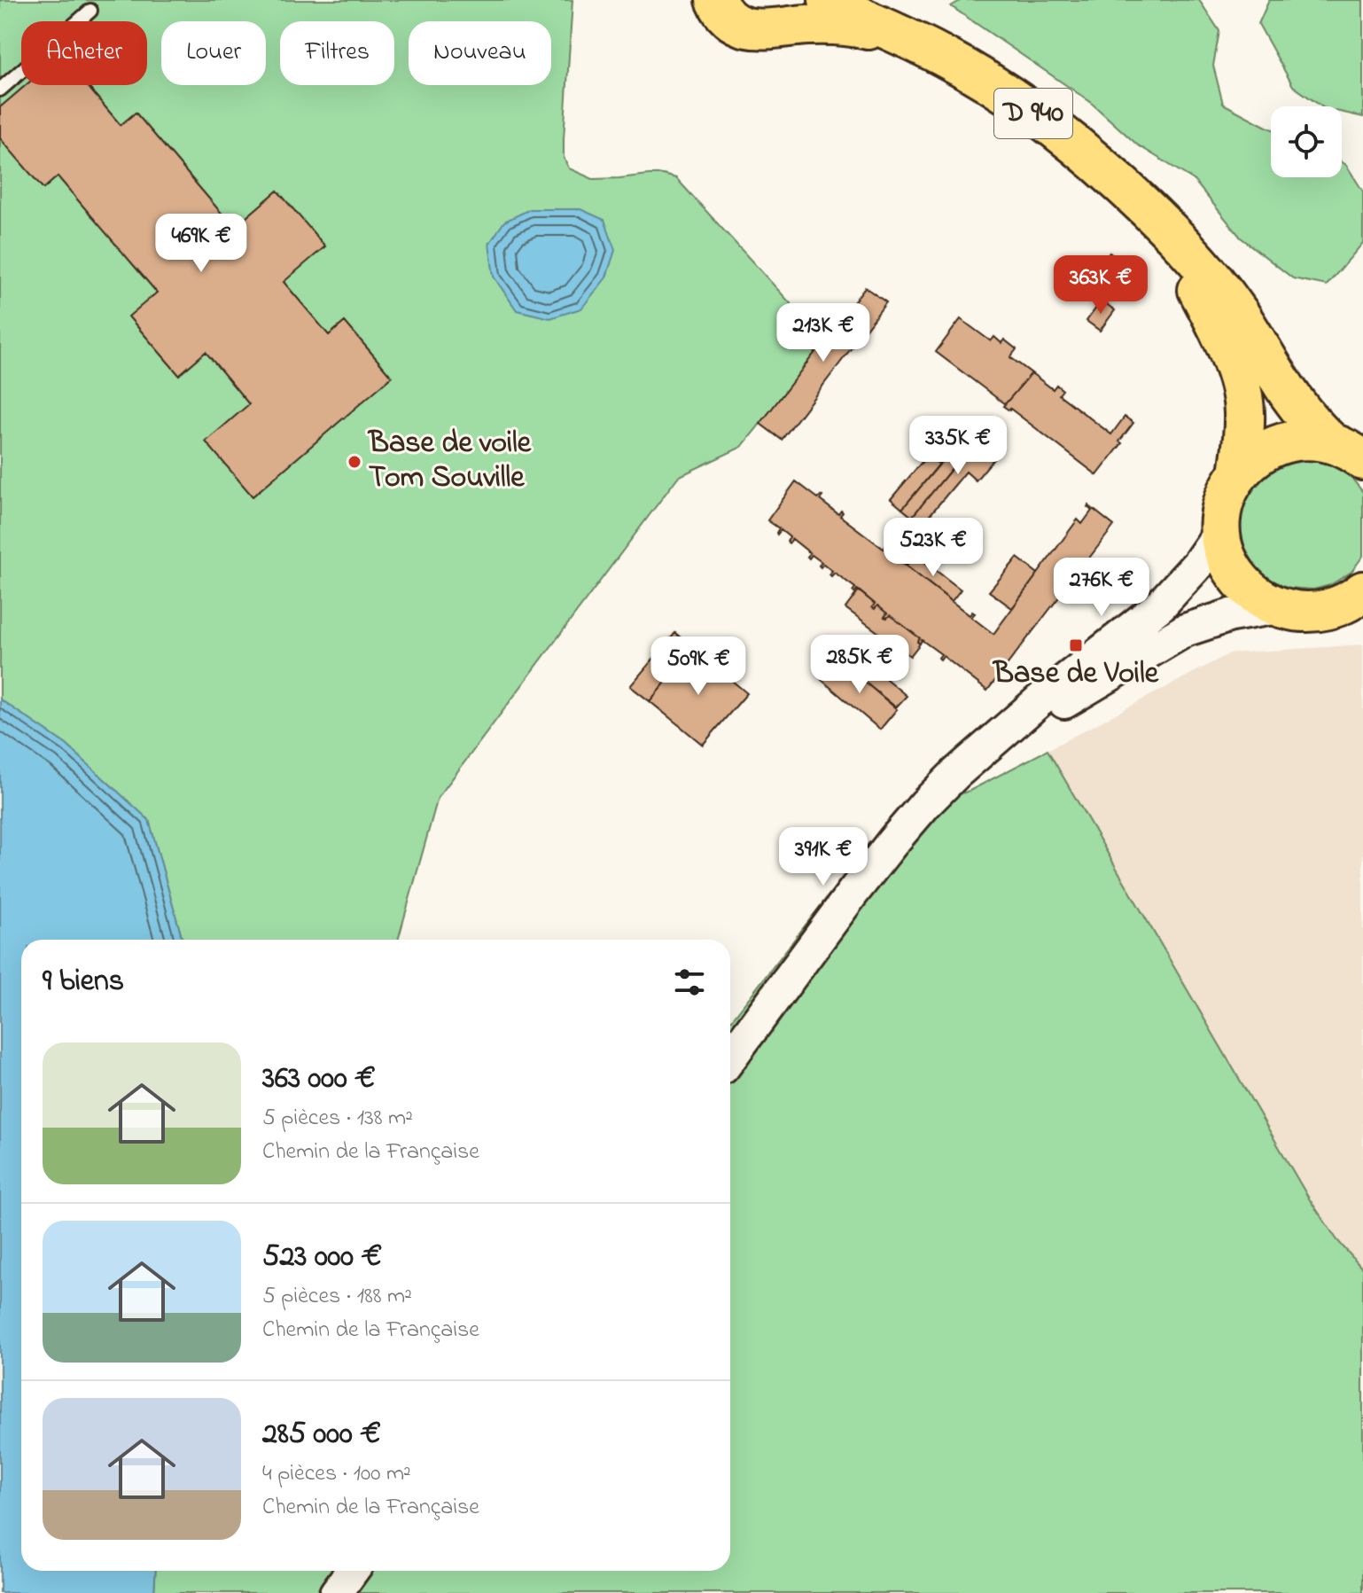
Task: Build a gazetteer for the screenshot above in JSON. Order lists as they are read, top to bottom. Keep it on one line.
{"streets":{"main road":["D 940"]},"places":{"other":["Base de voile Tom Souville"],"transit":["Base de Voile"]},"page":{"chip":["Acheter","Louer","Filtres","Nouveau"],"price":["469K €","363K €","213K €","335K €","523K €","276K €","285K €","509K €","391K €"],"heading":"9 biens","list":[{"name":"363 000 €","note":"5 pièces · 138 m² · Chemin de la Française"},{"name":"523 000 €","note":"5 pièces · 188 m² · Chemin de la Française"},{"name":"285 000 €","note":"4 pièces · 100 m² · Chemin de la Française"}]}}
